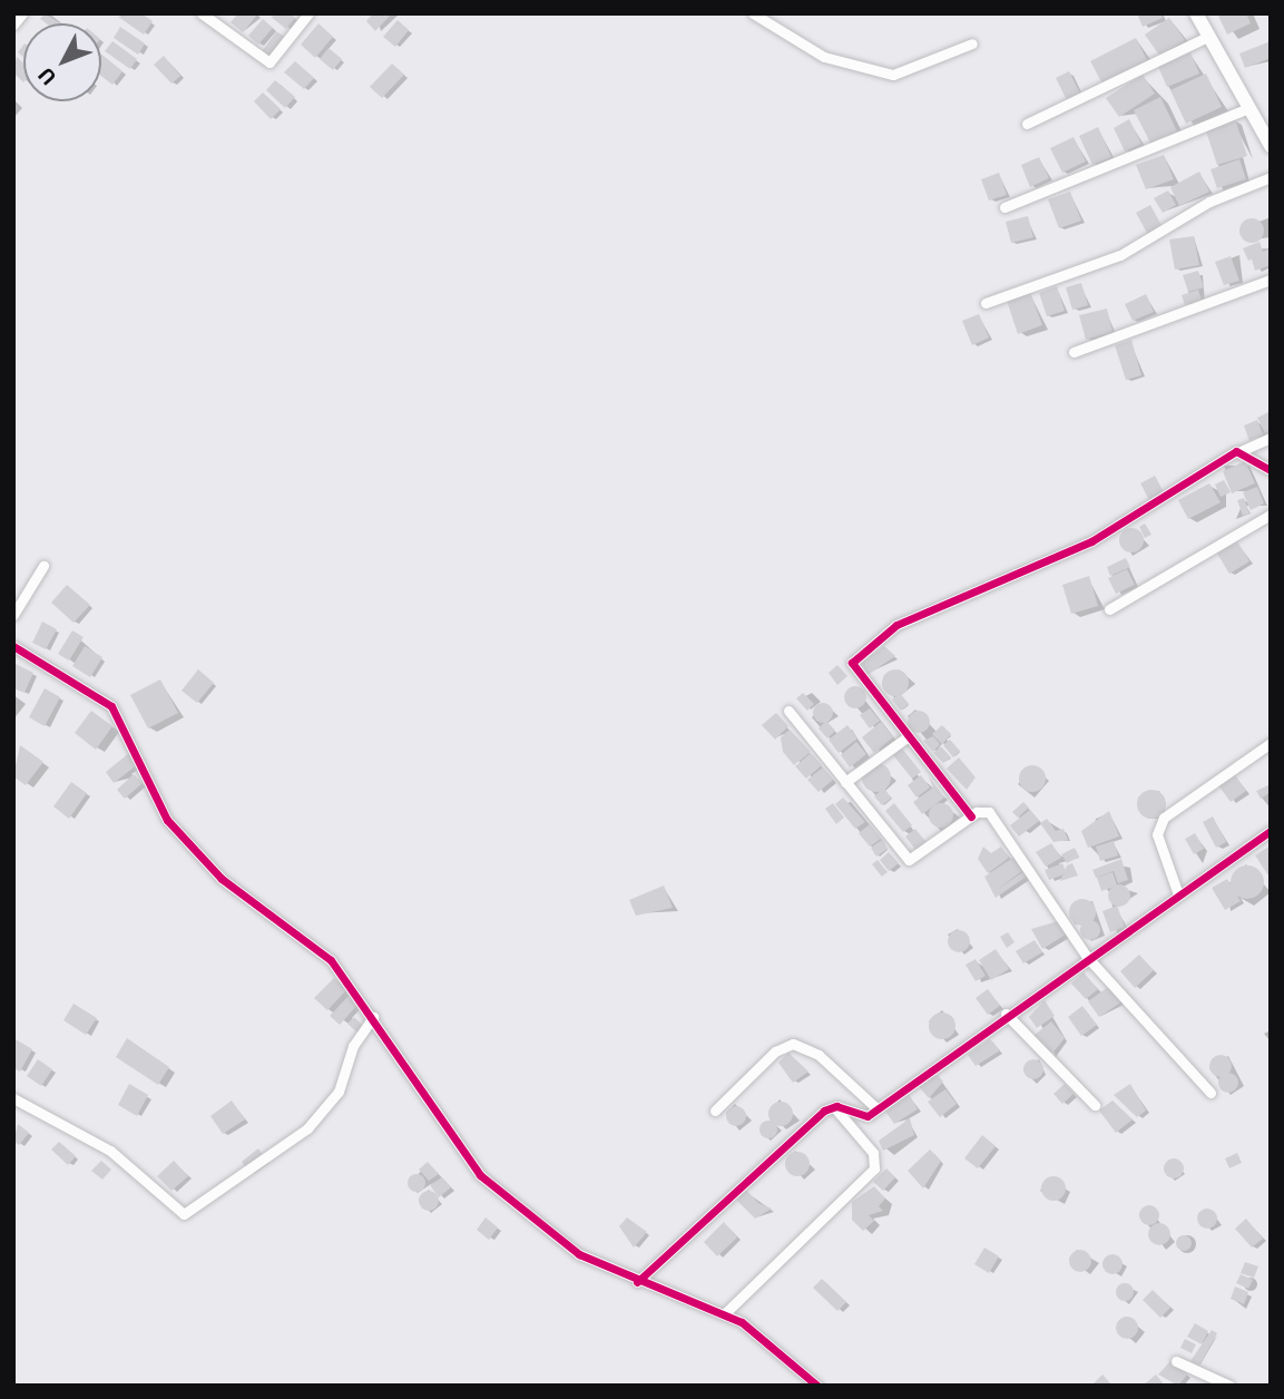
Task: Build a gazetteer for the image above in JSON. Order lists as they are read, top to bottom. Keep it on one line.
{"north":"bottom left"}
